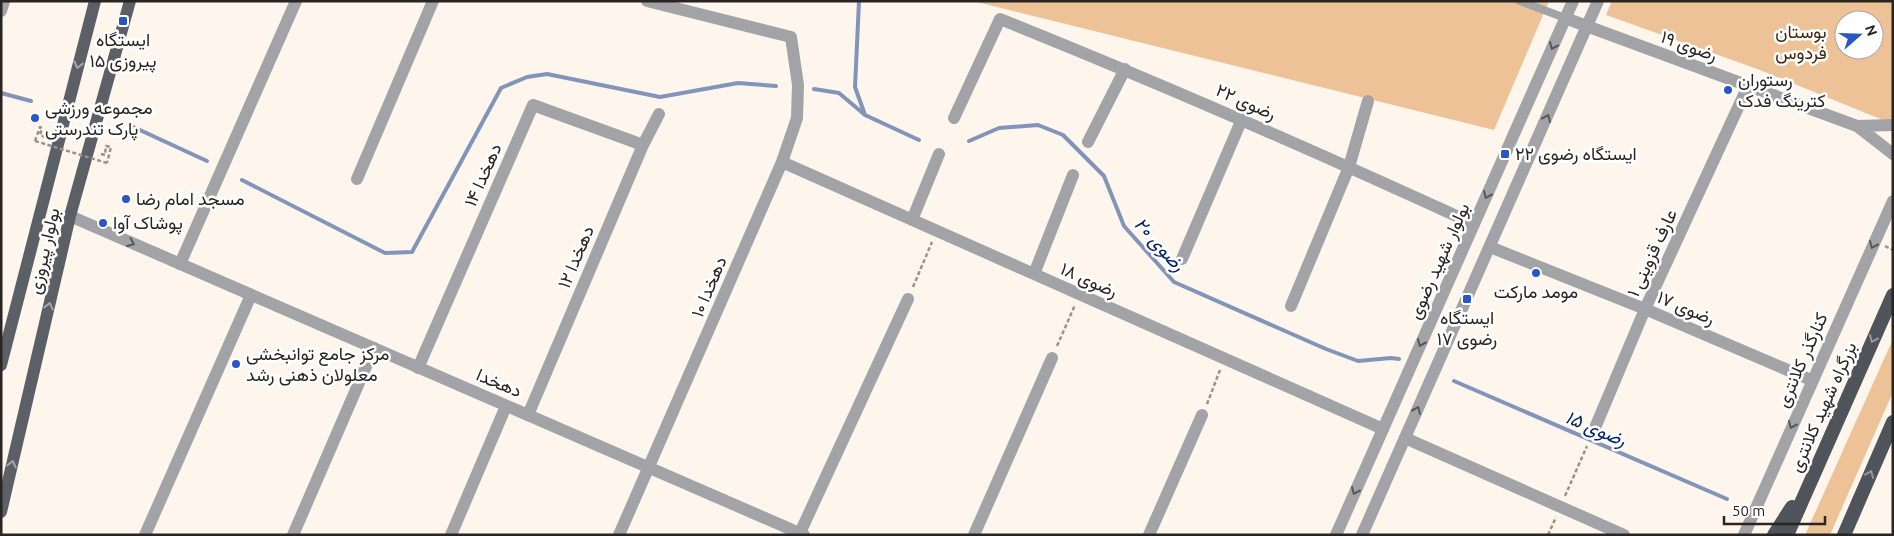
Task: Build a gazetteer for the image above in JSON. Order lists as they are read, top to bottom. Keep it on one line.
{"streets":{"highway":["بزرگراه شهید کلانتری"],"main road":["بولوار پیروزی"],"street":["رضوی ۱۹","رضوی ۲۲","دهخدا ۱۴","عارف قزوینی ۱","دهخدا ۱۲","بولوار شهید رضوی","رضوی ۱۸","دهخدا ۱۰","رضوی ۱۷","کنارگذر کلانتری","دهخدا"]},"crossings":[["رضوی ۱۹","عارف قزوینی ۱"],["رضوی ۱۹","بولوار شهید رضوی"],["رضوی ۲۲","بولوار شهید رضوی"],["دهخدا ۱۴","دهخدا ۱۲"],["دهخدا ۱۴","دهخدا"],["بولوار پیروزی","دهخدا"],["عارف قزوینی ۱","رضوی ۱۷"],["دهخدا ۱۲","دهخدا"],["بولوار شهید رضوی","رضوی ۱۸"],["رضوی ۱۸","دهخدا ۱۰"],["دهخدا ۱۰","دهخدا"],["رضوی ۱۷","کنارگذر کلانتری"]],"one_way":["کنارگذر کلانتری"],"water":["رضوی ۲۰","رضوی ۱۵"],"parks":["بوستان فردوس"],"places":{"transit":["ایستگاه پیروزی ۱۵","ایستگاه رضوی ۲۲","ایستگاه رضوی ۱۷"],"other":["رستوران کترینگ فدک","مجموعه ورزشی پارک تندرستی","مسجد امام رضا","پوشاک آوا","مومد مارکت","مرکز جامع توانبخشی معلولان ذهنی رشد"]},"scale_bar":"50 m","north":"right"}
